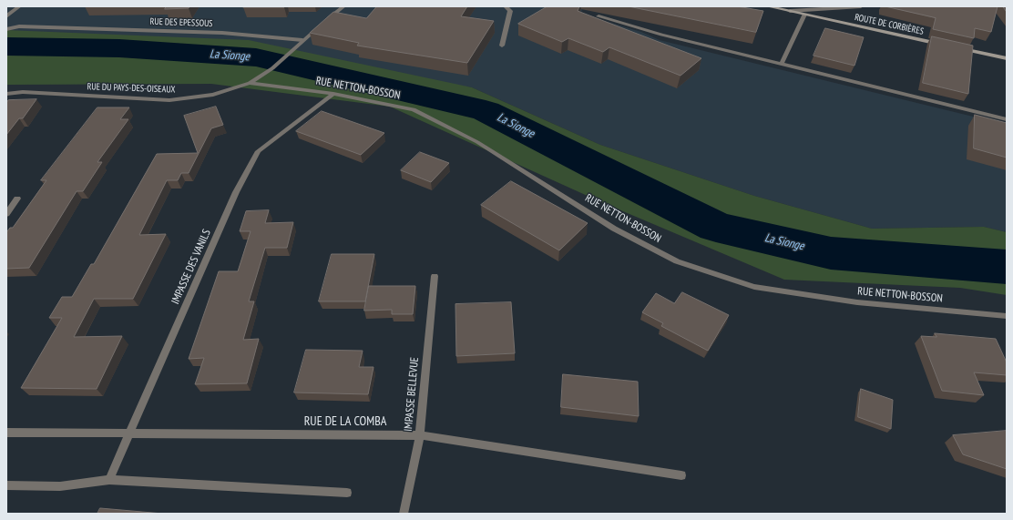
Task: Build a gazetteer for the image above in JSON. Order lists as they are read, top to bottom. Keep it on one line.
{"streets":{"main road":["ROUTE DE CORBIÈRES"],"street":["RUE DES EPESSOUS","RUE DU PAYS-DES-OISEAUX","RUE NETTON-BOSSON","IMPASSE DES VANILS","IMPASSE BELLEVUE","RUE DE LA COMBA"]},"crossings":[["RUE DES EPESSOUS","RUE DU PAYS-DES-OISEAUX"],["RUE DU PAYS-DES-OISEAUX","RUE NETTON-BOSSON"],["RUE NETTON-BOSSON","IMPASSE DES VANILS"],["IMPASSE DES VANILS","RUE DE LA COMBA"],["IMPASSE BELLEVUE","RUE DE LA COMBA"]],"water":["La Sionge"]}
